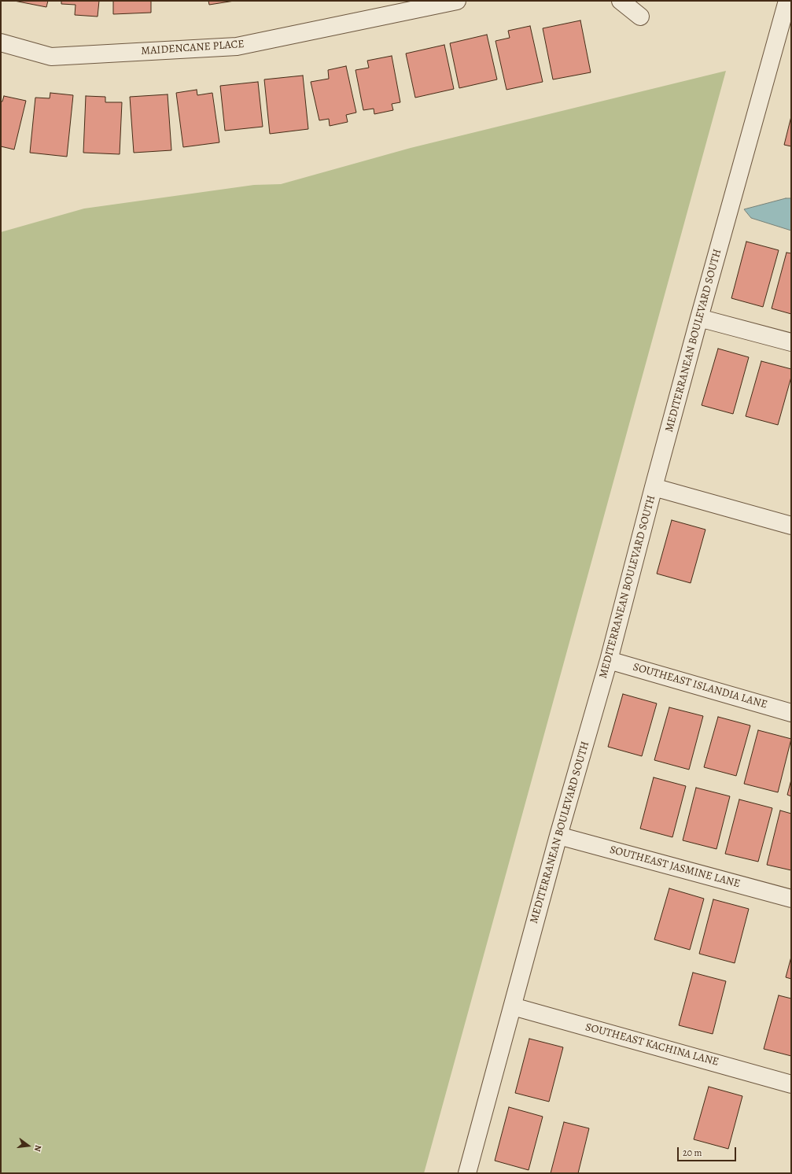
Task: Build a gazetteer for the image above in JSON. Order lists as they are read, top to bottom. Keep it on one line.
{"streets":{"street":["MAIDENCANE PLACE","MEDITERRANEAN BOULEVARD SOUTH","SOUTHEAST ISLANDIA LANE","SOUTHEAST JASMINE LANE","SOUTHEAST KACHINA LANE"]},"crossings":[["MEDITERRANEAN BOULEVARD SOUTH","SOUTHEAST ISLANDIA LANE"],["MEDITERRANEAN BOULEVARD SOUTH","SOUTHEAST JASMINE LANE"],["MEDITERRANEAN BOULEVARD SOUTH","SOUTHEAST KACHINA LANE"]],"scale_bar":"20 m","north":"right"}
